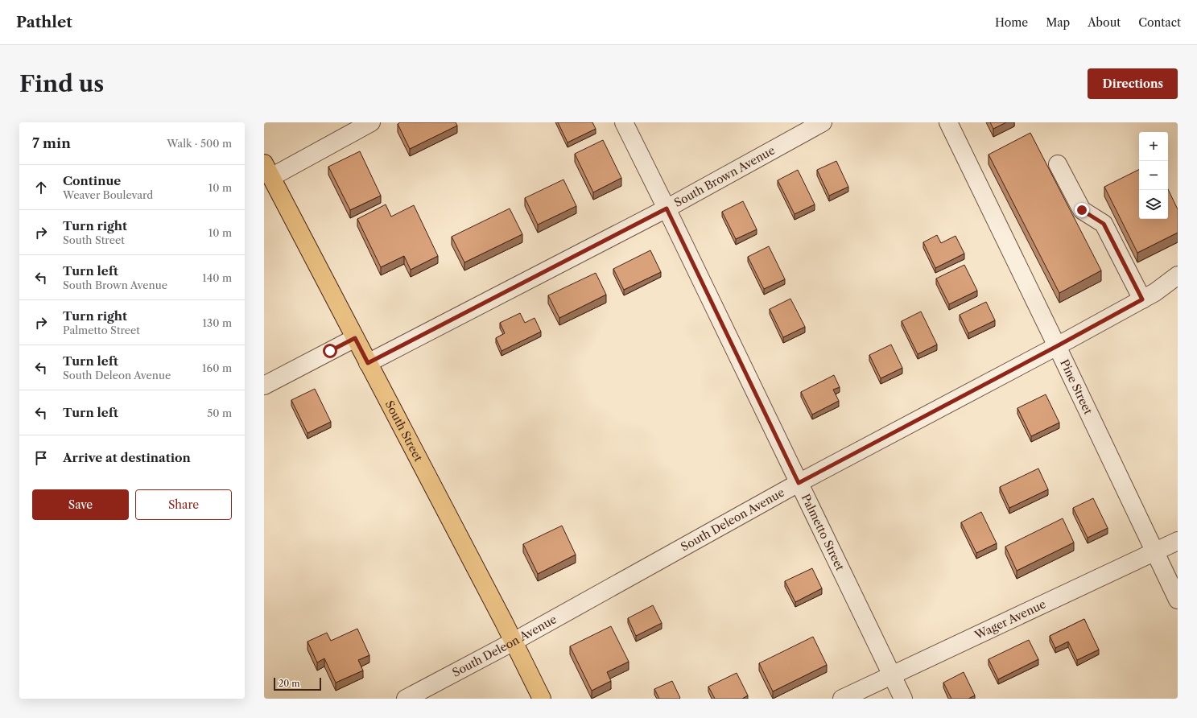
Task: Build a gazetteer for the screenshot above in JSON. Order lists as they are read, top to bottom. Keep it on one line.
{"streets":{"main road":["South Street"],"street":["South Brown Avenue","Pine Street","South Deleon Avenue","Palmetto Street","Wager Avenue"]},"crossings":[["South Brown Avenue","South Street"],["South Brown Avenue","Palmetto Street"],["Pine Street","South Deleon Avenue"],["Pine Street","Wager Avenue"],["South Street","South Deleon Avenue"],["South Deleon Avenue","Palmetto Street"],["Palmetto Street","Wager Avenue"]],"scale_bar":"20 m","page":{"header":"Pathlet","nav":["Home","Map","About","Contact"],"buttons":["Directions",["Save","Share"]],"title":"Find us","heading":["7 min","Walk · 500 m"],"map_buttons":["+","−"],"list":[["Continue","Weaver Boulevard","10 m"],["Turn right","South Street","10 m"],["Turn left","South Brown Avenue","140 m"],["Turn right","Palmetto Street","130 m"],["Turn left","South Deleon Avenue","160 m"],["Turn left","50 m"],"Arrive at destination"],"scale":"20 m"}}
